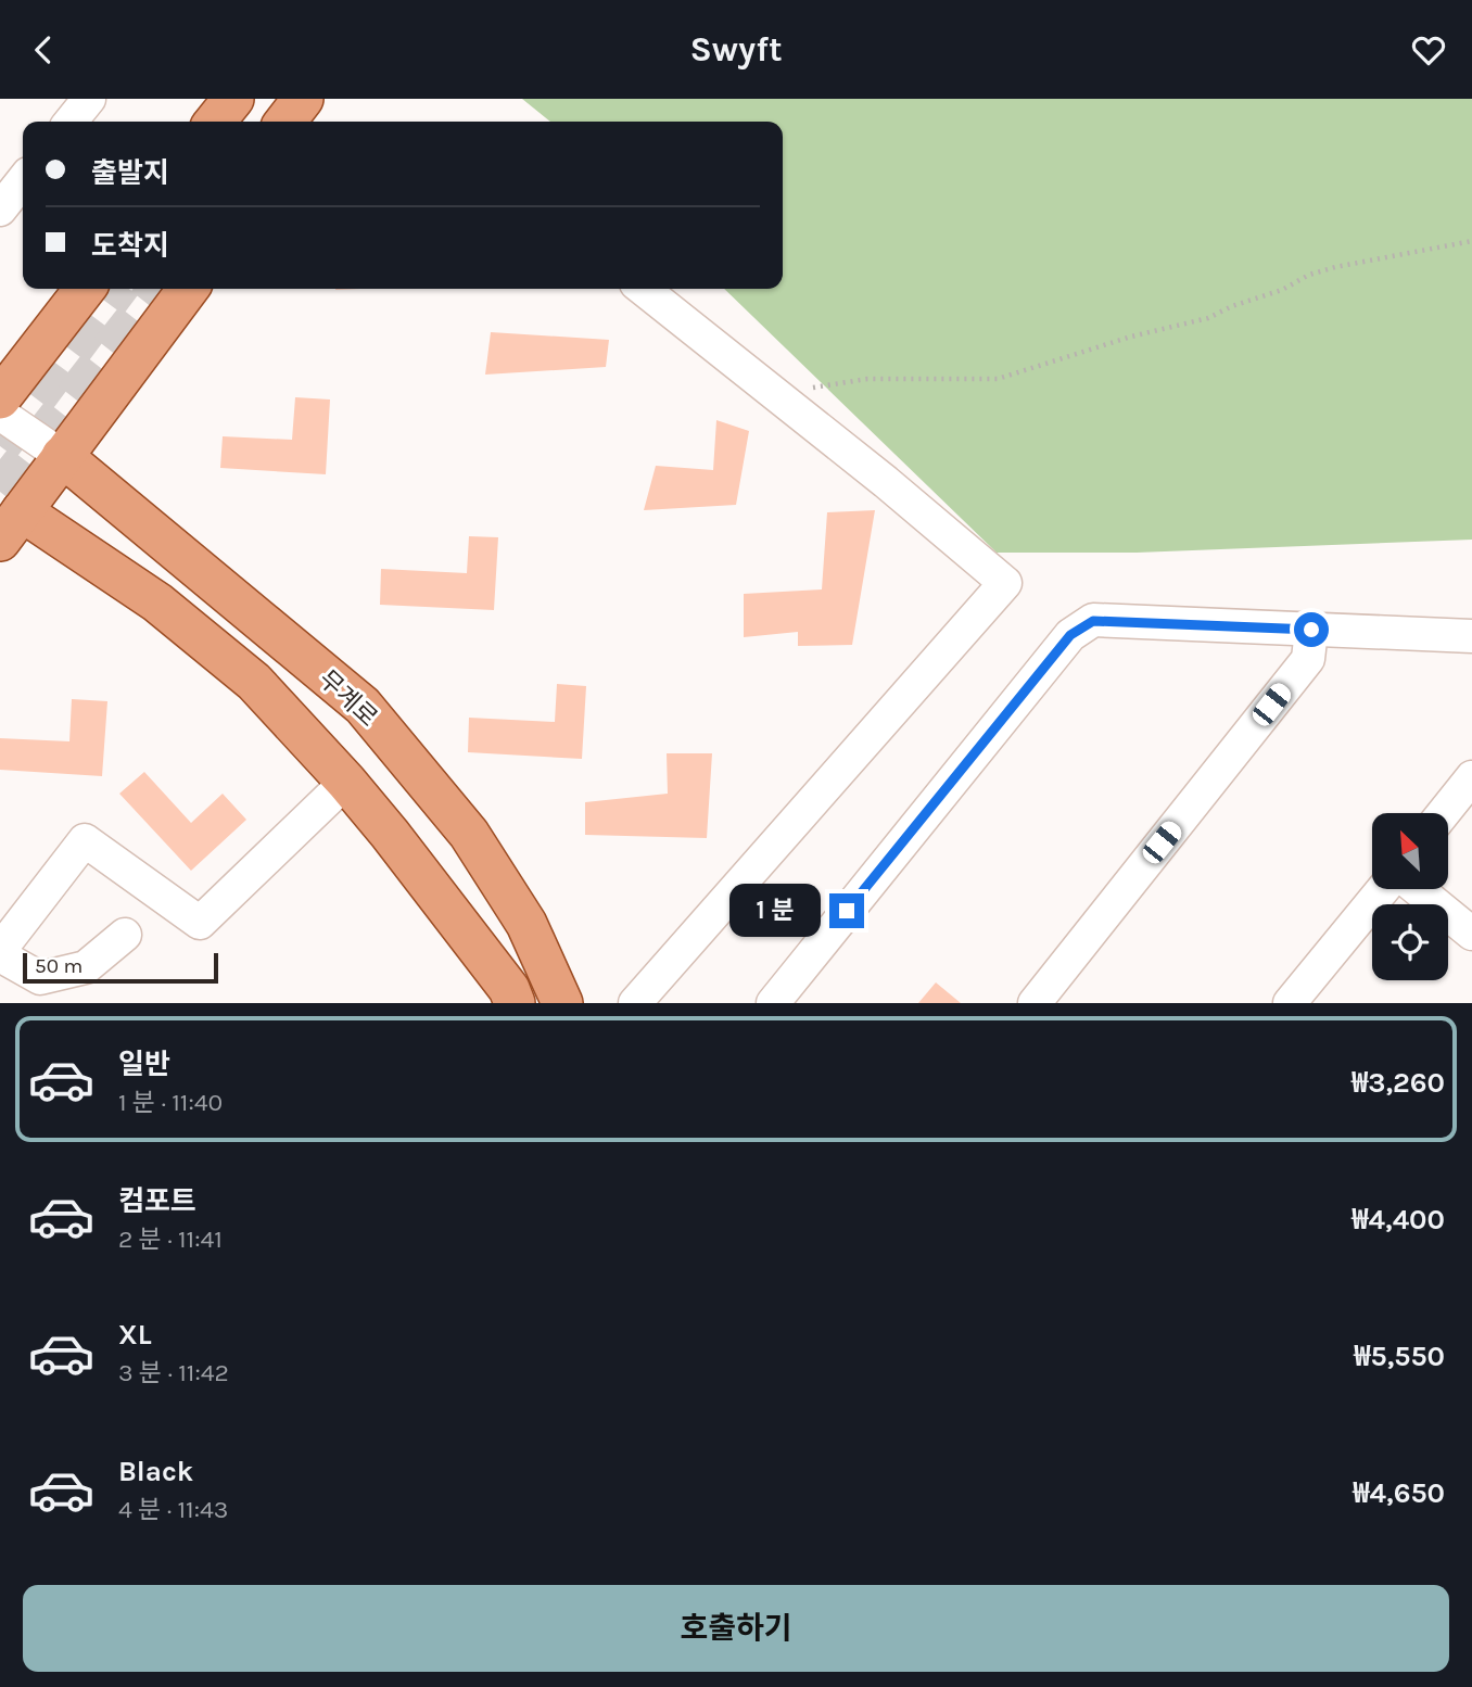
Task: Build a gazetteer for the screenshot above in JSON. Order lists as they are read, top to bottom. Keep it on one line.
{"streets":{"main road":["무계로"]},"scale_bar":"50 m","north":"top left","page":{"header":"Swyft","banner":["출발지","도착지"],"bubble":"1 분","scale":"50 m","list":[{"name":"일반","note":"1 분 · 11:40","value":"₩3,260"},{"name":"컴포트","note":"2 분 · 11:41","value":"₩4,400"},{"name":"XL","note":"3 분 · 11:42","value":"₩5,550"},{"name":"Black","note":"4 분 · 11:43","value":"₩4,650"}],"buttons":"호출하기"}}
